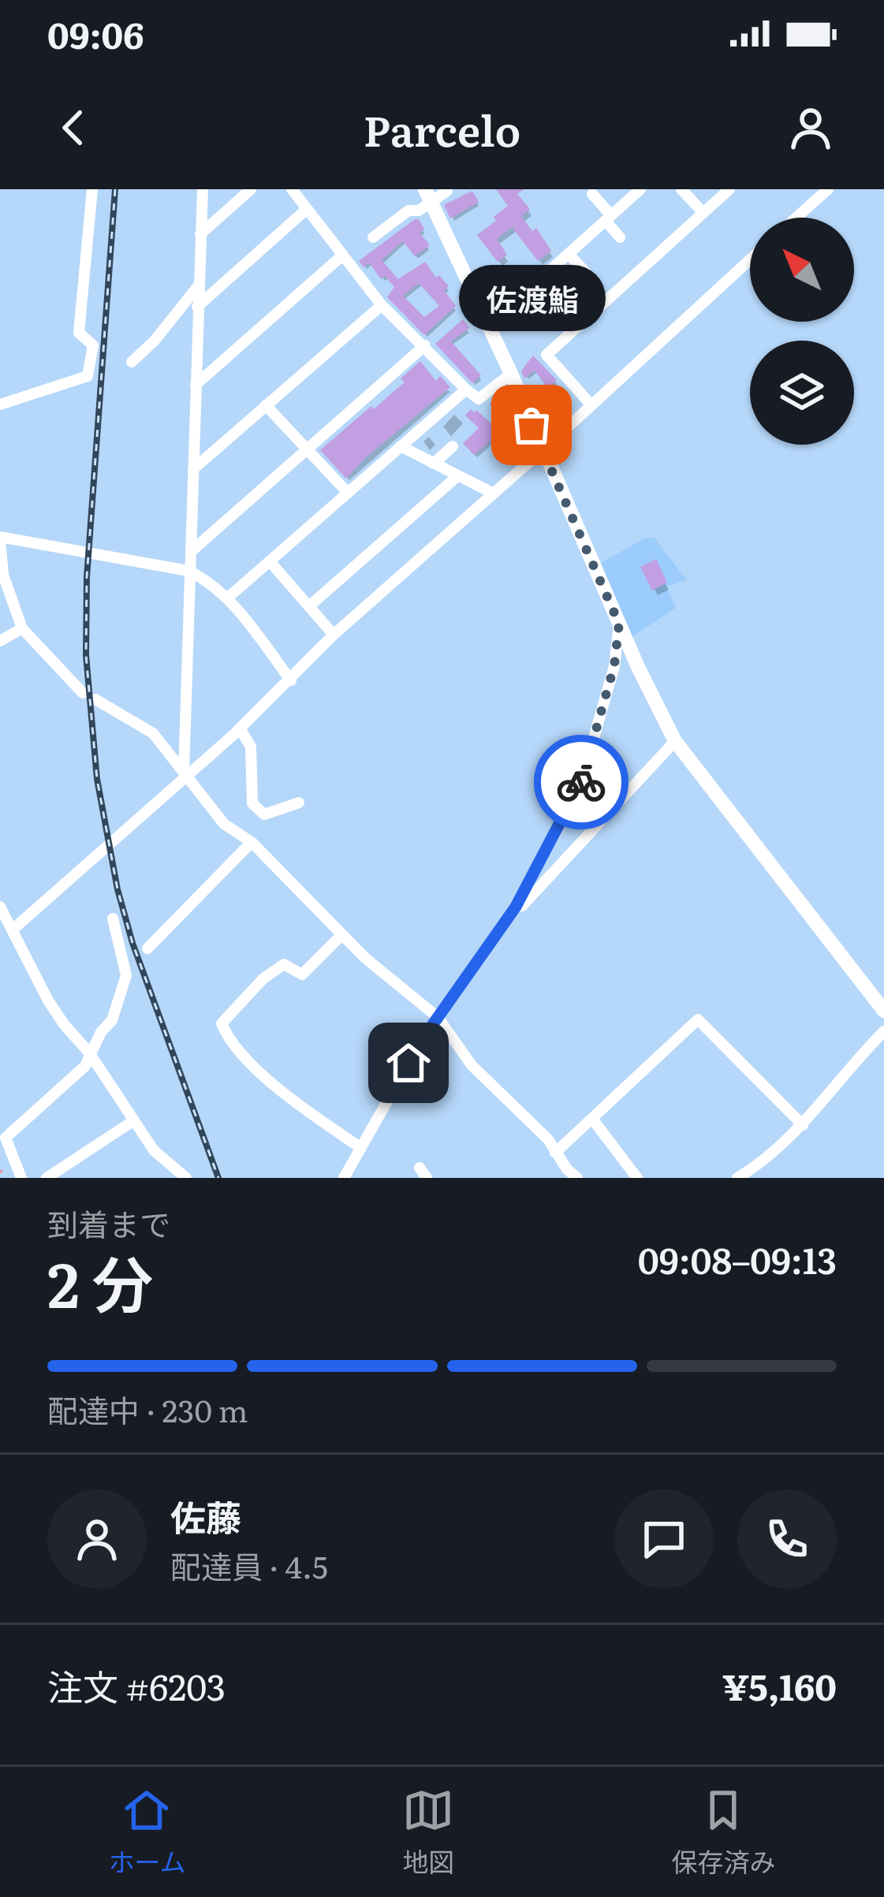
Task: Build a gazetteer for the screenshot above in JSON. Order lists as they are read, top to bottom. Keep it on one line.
{"places":["佐渡鮨"],"north":"top left","page":{"status":"09:06","header":"Parcelo","bubble":"佐渡鮨","heading":["2 分","到着まで","09:08–09:13"],"panel":["佐藤","配達員 · 4.5","注文 #6203","¥5,160"],"bar":"配達中 · 230 m","tabs":["ホーム","地図","保存済み"]}}
